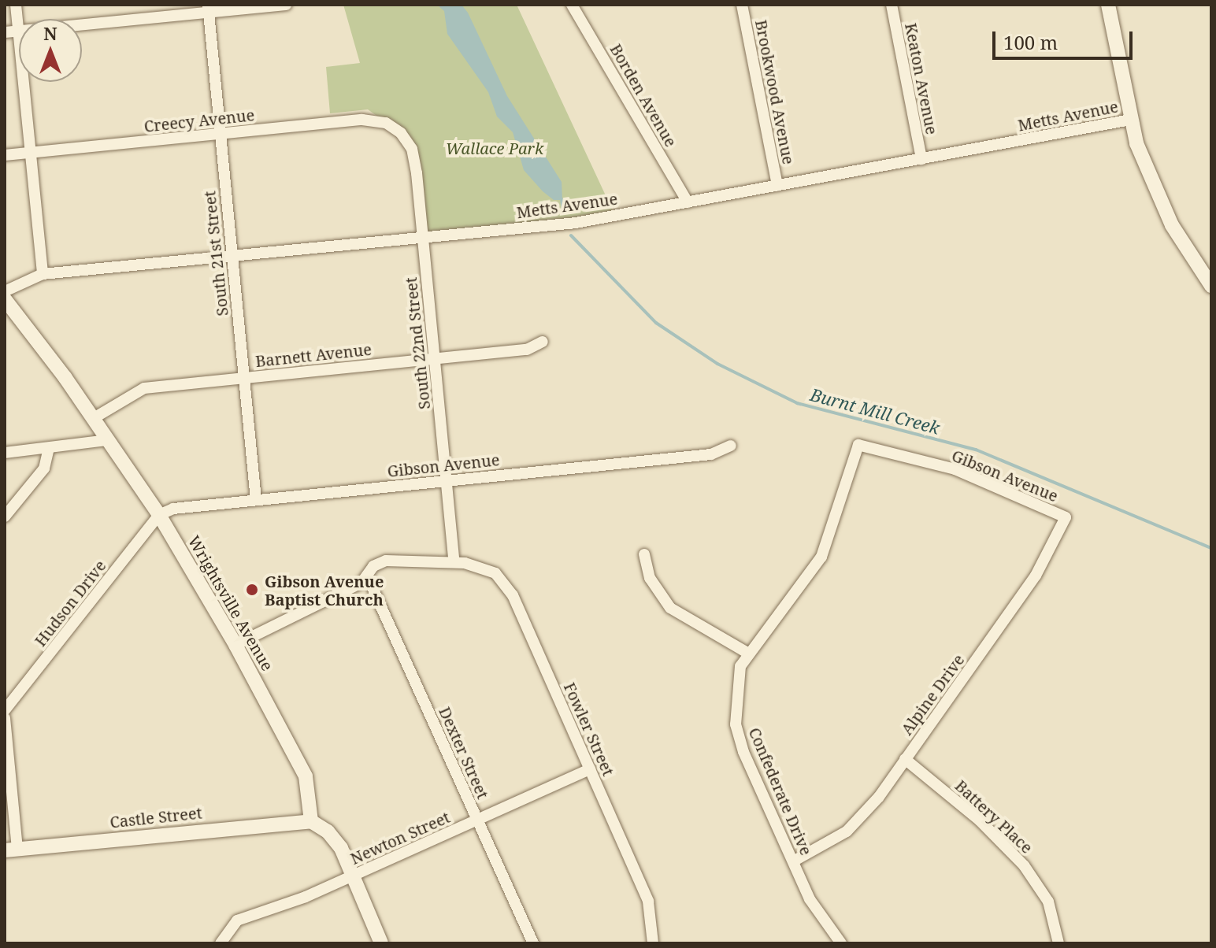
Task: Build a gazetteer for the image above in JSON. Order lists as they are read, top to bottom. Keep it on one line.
{"streets":{"street":["Keaton Avenue","Brookwood Avenue","Borden Avenue","Metts Avenue","Creecy Avenue","South 21st Street","South 22nd Street","Barnett Avenue","Gibson Avenue","Hudson Drive","Wrightsville Avenue","Alpine Drive","Fowler Street","Dexter Street","Confederate Drive","Battery Place","Castle Street","Newton Street"]},"crossings":[["Keaton Avenue","Metts Avenue"],["Brookwood Avenue","Metts Avenue"],["Borden Avenue","Metts Avenue"],["Metts Avenue","South 21st Street"],["Metts Avenue","South 22nd Street"],["Creecy Avenue","South 21st Street"],["Creecy Avenue","South 22nd Street"],["South 21st Street","Barnett Avenue"],["South 21st Street","Gibson Avenue"],["South 22nd Street","Barnett Avenue"],["South 22nd Street","Gibson Avenue"],["South 22nd Street","Fowler Street"],["Barnett Avenue","Wrightsville Avenue"],["Gibson Avenue","Hudson Drive"],["Gibson Avenue","Wrightsville Avenue"],["Gibson Avenue","Alpine Drive"],["Gibson Avenue","Confederate Drive"],["Hudson Drive","Wrightsville Avenue"],["Wrightsville Avenue","Fowler Street"],["Wrightsville Avenue","Castle Street"],["Alpine Drive","Confederate Drive"],["Alpine Drive","Battery Place"],["Fowler Street","Dexter Street"],["Fowler Street","Newton Street"],["Dexter Street","Newton Street"]],"water":["Burnt Mill Creek"],"parks":["Wallace Park"],"places":["Gibson Avenue Baptist Church"],"scale_bar":"100 m","north":"top"}
